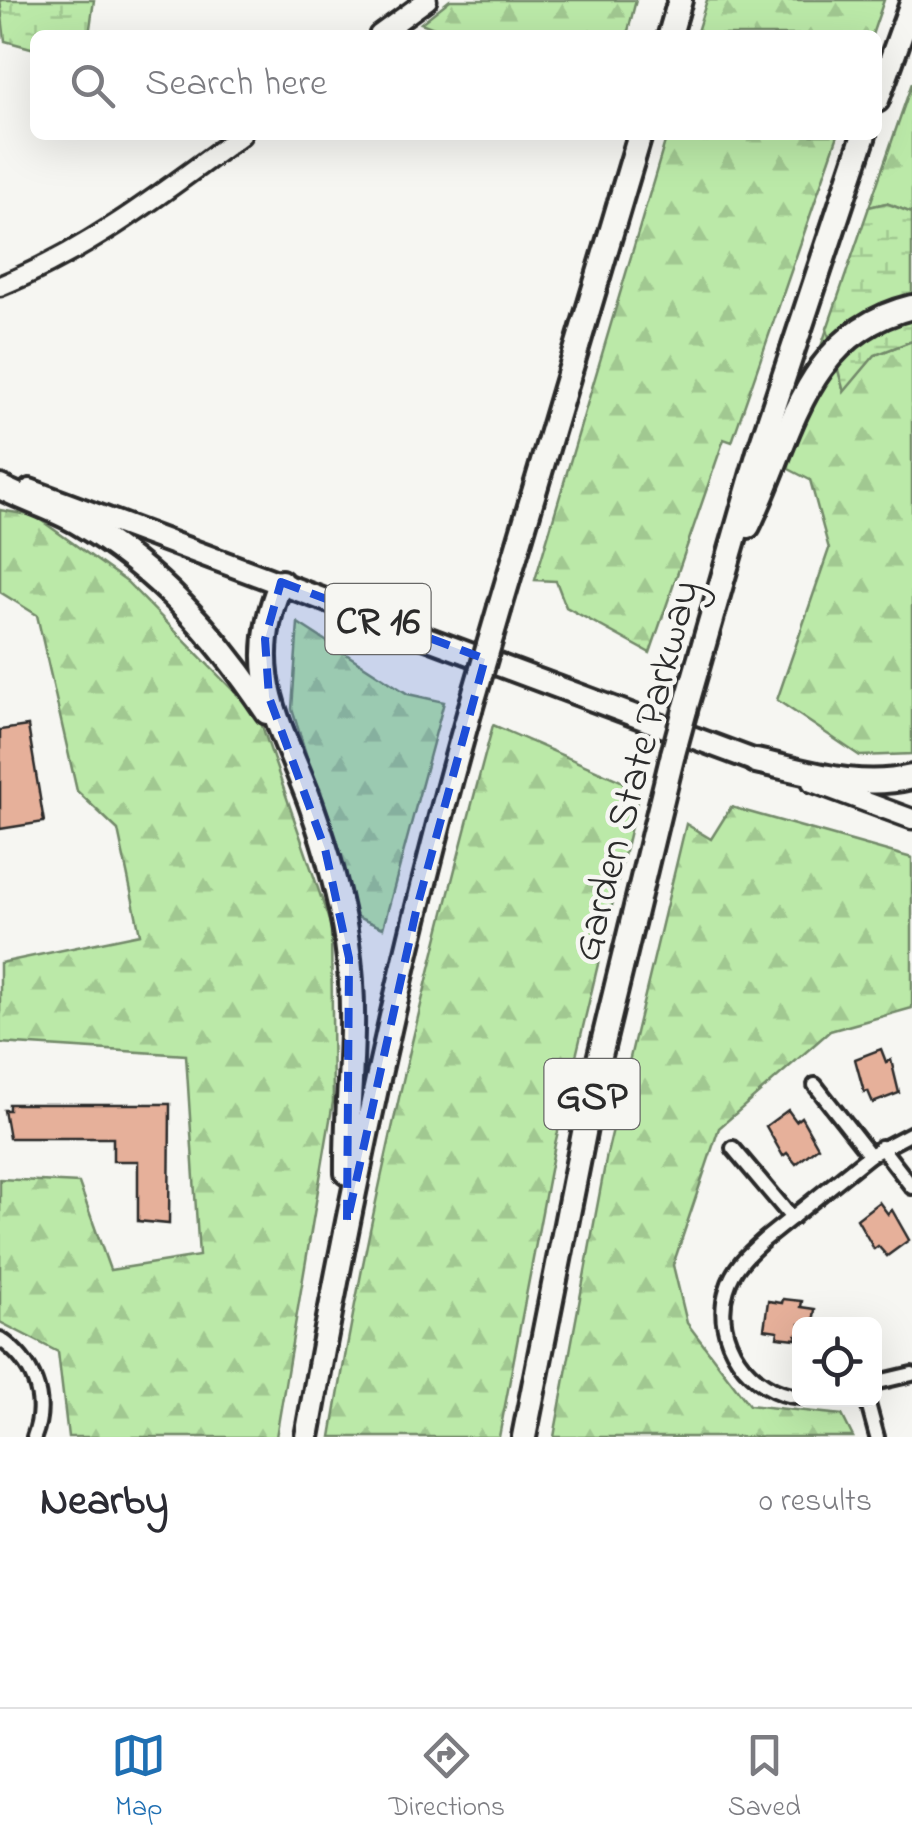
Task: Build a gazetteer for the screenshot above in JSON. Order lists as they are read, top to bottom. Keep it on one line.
{"streets":{"highway":["Garden State Parkway","GSP"],"main road":["CR 16"]},"page":{"search":"Search here","heading":["Nearby","0 results"],"nav":["Map","Directions","Saved"]}}
